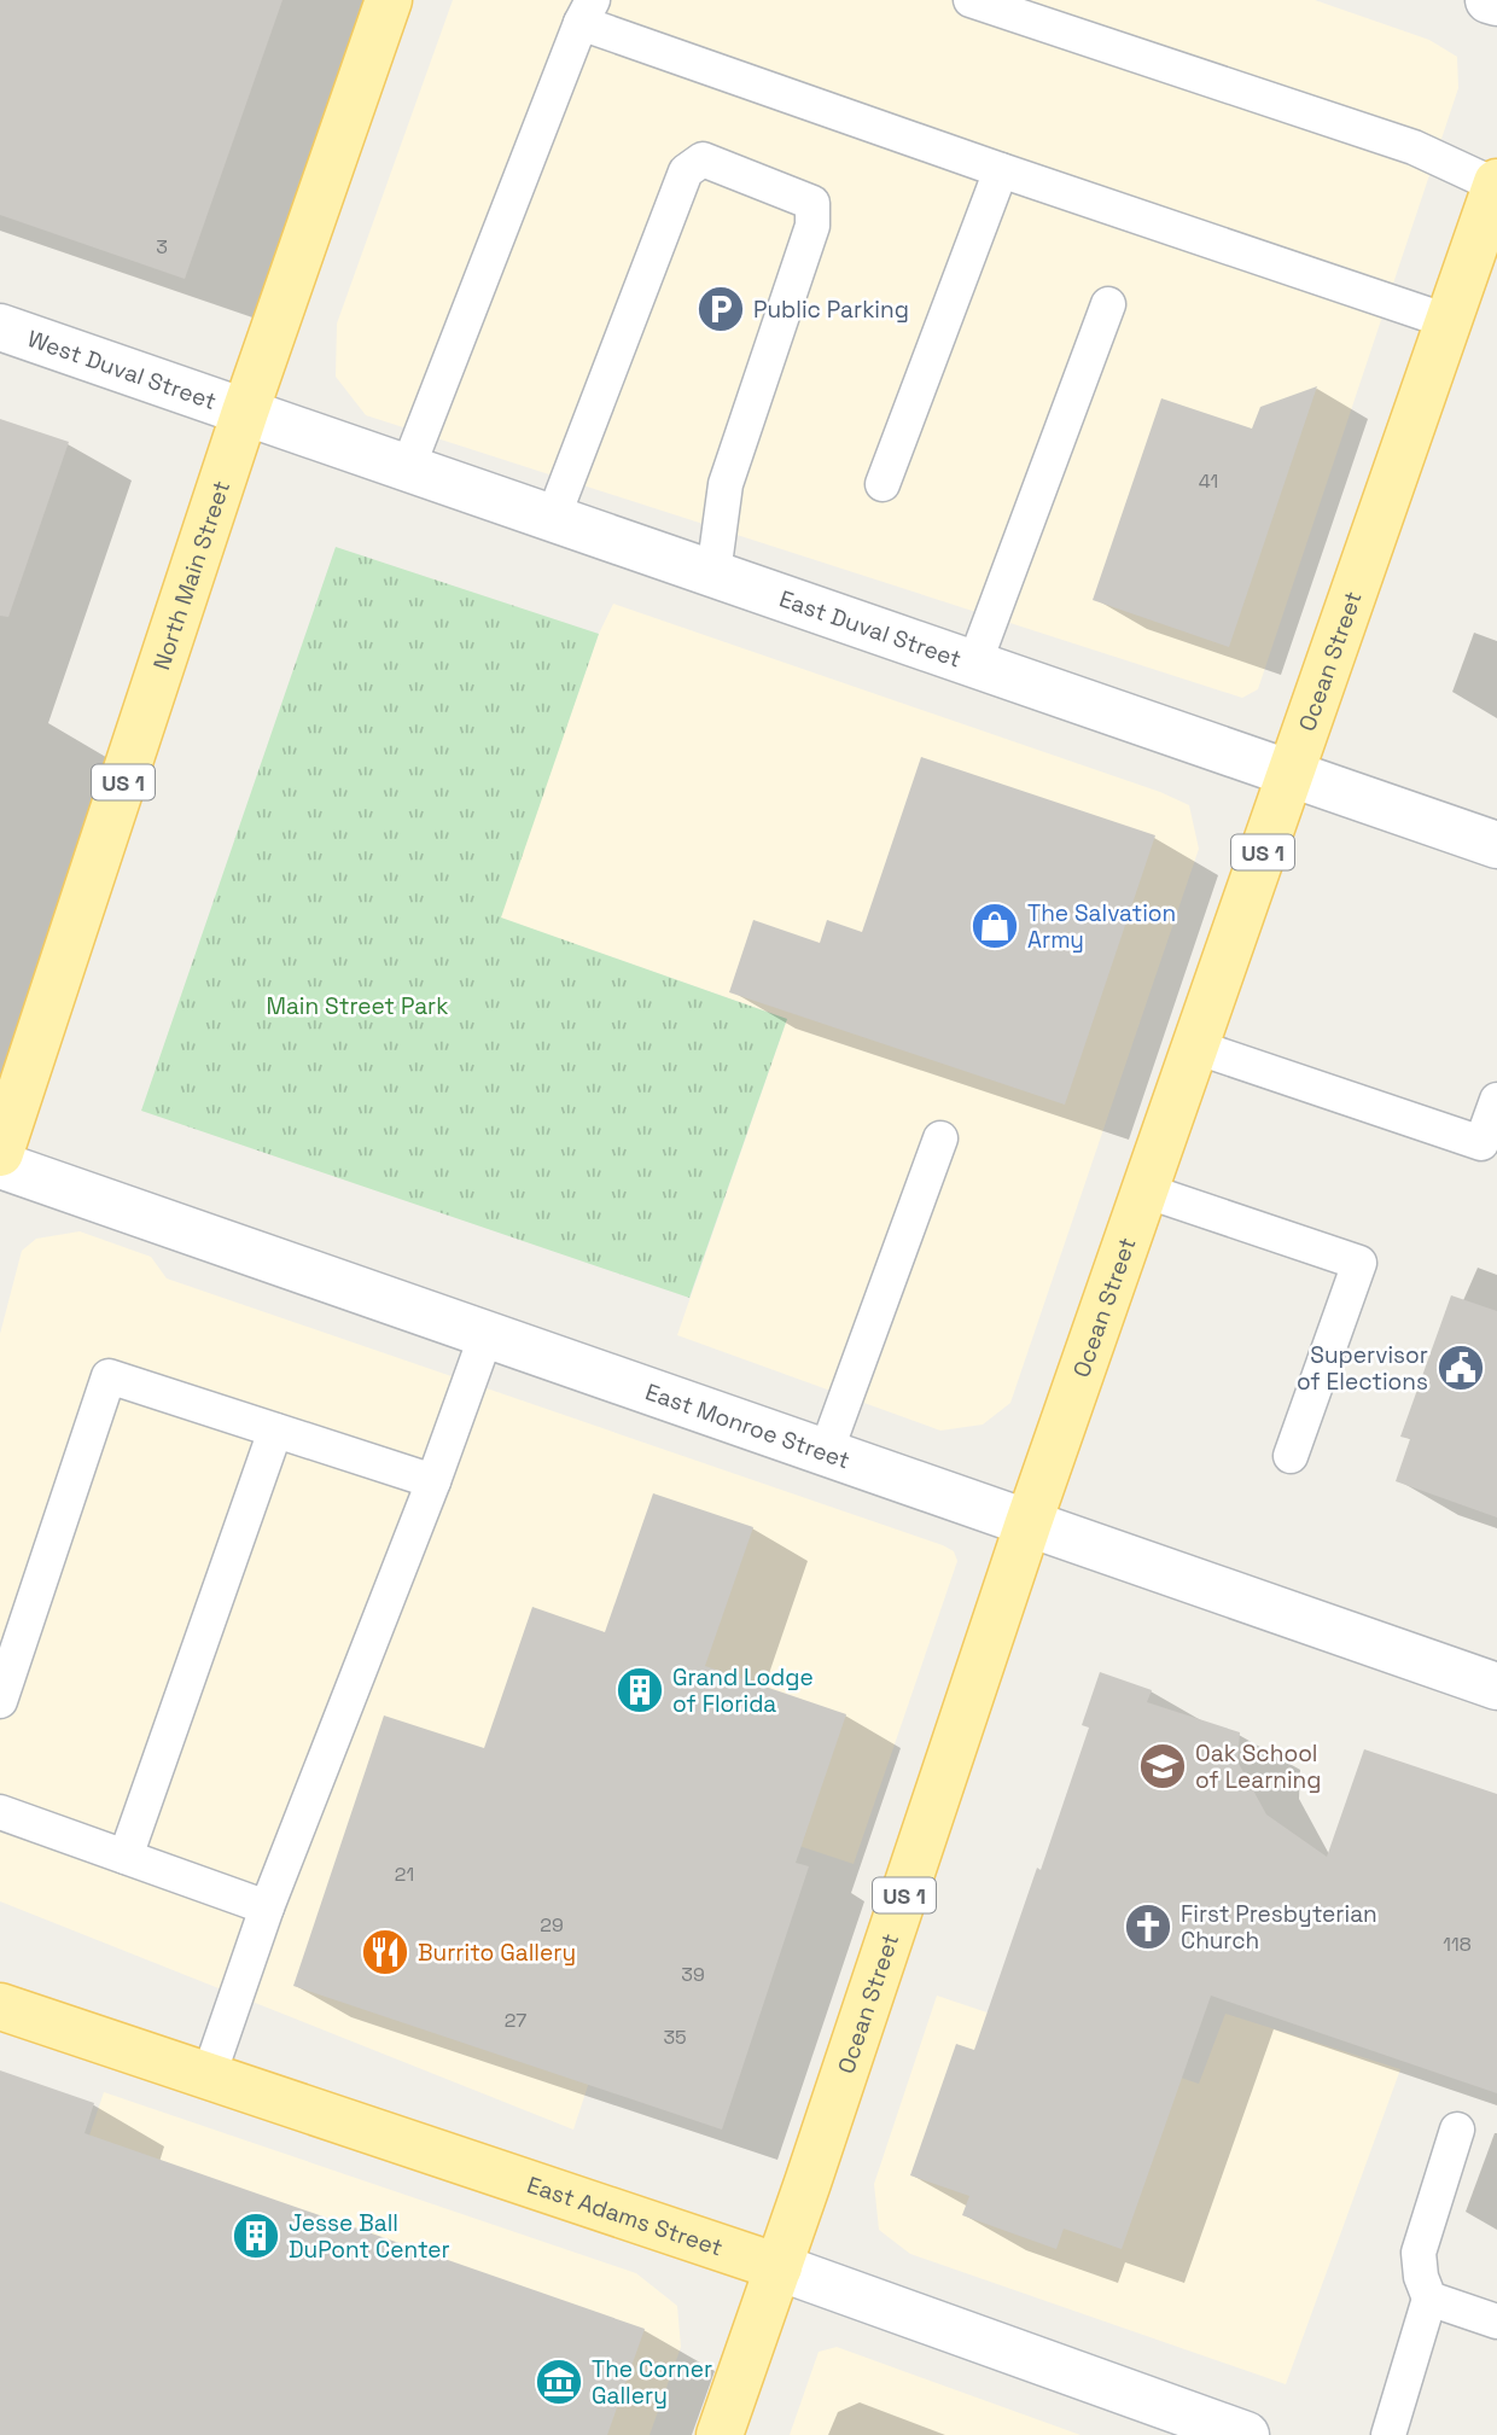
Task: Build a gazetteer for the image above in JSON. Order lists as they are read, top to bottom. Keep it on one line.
{"streets":{"main road":["North Main Street","Ocean Street","US 1","East Adams Street"],"street":["West Duval Street","East Duval Street","East Monroe Street"]},"crossings":[["West Duval Street","North Main Street"],["West Duval Street","East Duval Street"],["North Main Street","East Duval Street"],["East Duval Street","Ocean Street"],["Ocean Street","East Monroe Street"],["Ocean Street","East Adams Street"]],"parks":["Main Street Park"],"places":{"parking":["Public Parking"],"shop":["The Salvation Army"],"public building":["Supervisor of Elections"],"building":["Grand Lodge of Florida","Jesse Ball DuPont Center"],"school or university":["Oak School of Learning"],"church":["First Presbyterian Church"],"restaurant":["Burrito Gallery"],"museum":["The Corner Gallery"]},"house_numbers":["3","41","21","29","118","39","27","35"]}
